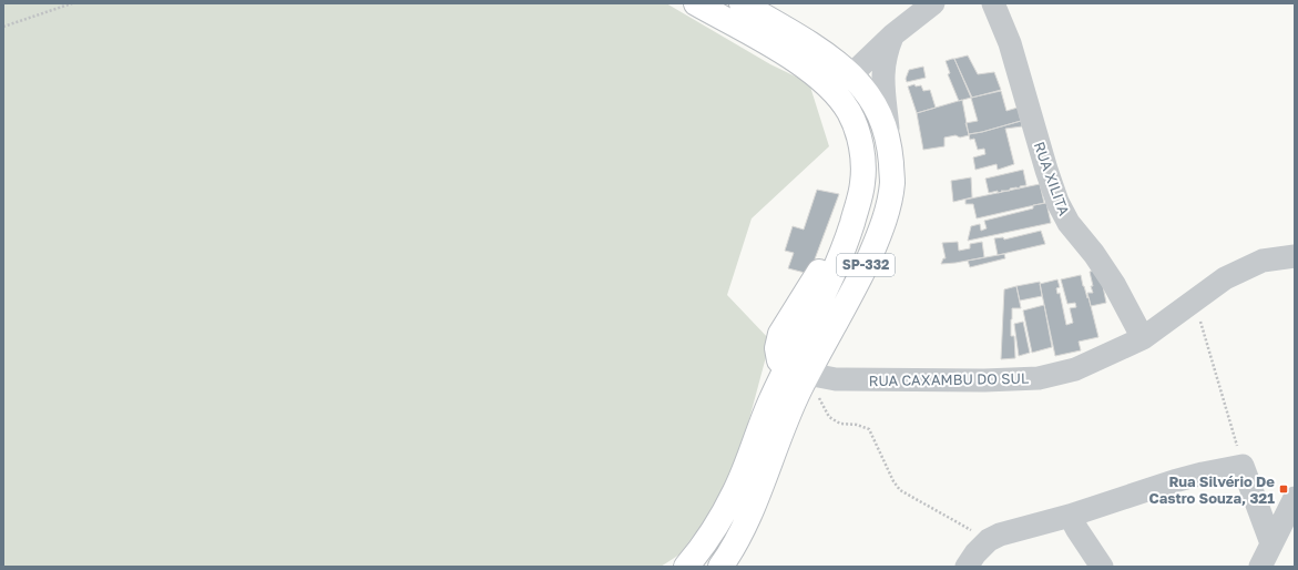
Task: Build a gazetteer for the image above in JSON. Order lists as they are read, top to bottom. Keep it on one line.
{"streets":{"main road":["SP-332"],"street":["RUA XILITA","RUA CAXAMBU DO SUL"]},"crossings":[["RUA XILITA","RUA CAXAMBU DO SUL"],["SP-332","RUA CAXAMBU DO SUL"]],"places":{"transit":["Rua Silvério De Castro Souza, 321"]}}
